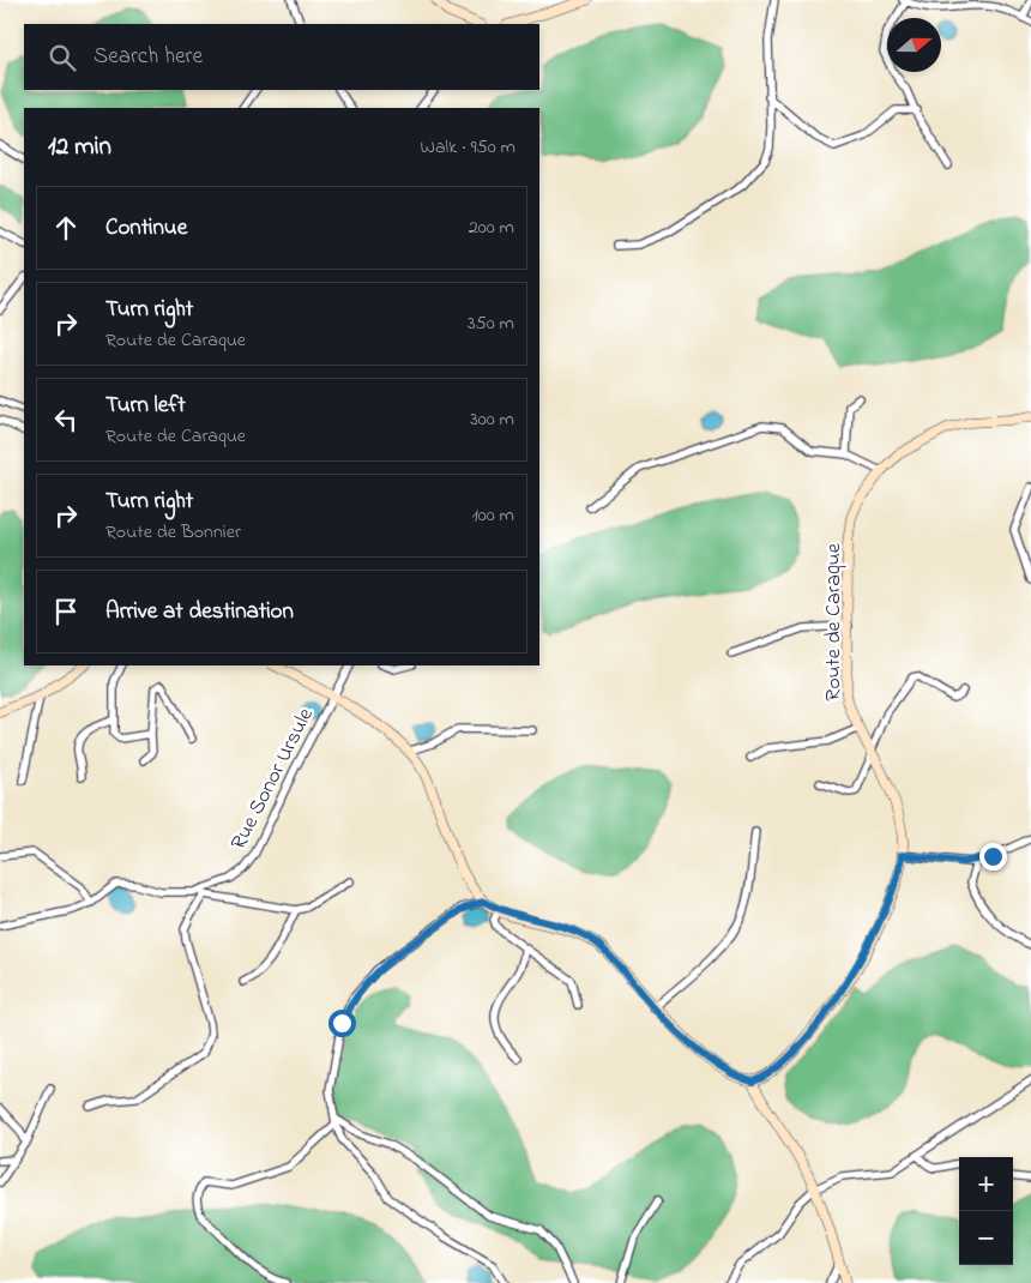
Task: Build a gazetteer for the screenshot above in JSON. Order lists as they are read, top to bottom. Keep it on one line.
{"streets":{"street":["Route de Caraque","Rue Sonor Ursule"]},"north":"right","page":{"search":"Search here","heading":["12 min","Walk · 950 m"],"list":[["Continue","200 m"],["Turn right","Route de Caraque","350 m"],["Turn left","Route de Caraque","300 m"],["Turn right","Route de Bonnier","100 m"],"Arrive at destination"],"map_buttons":["+","−"]}}
